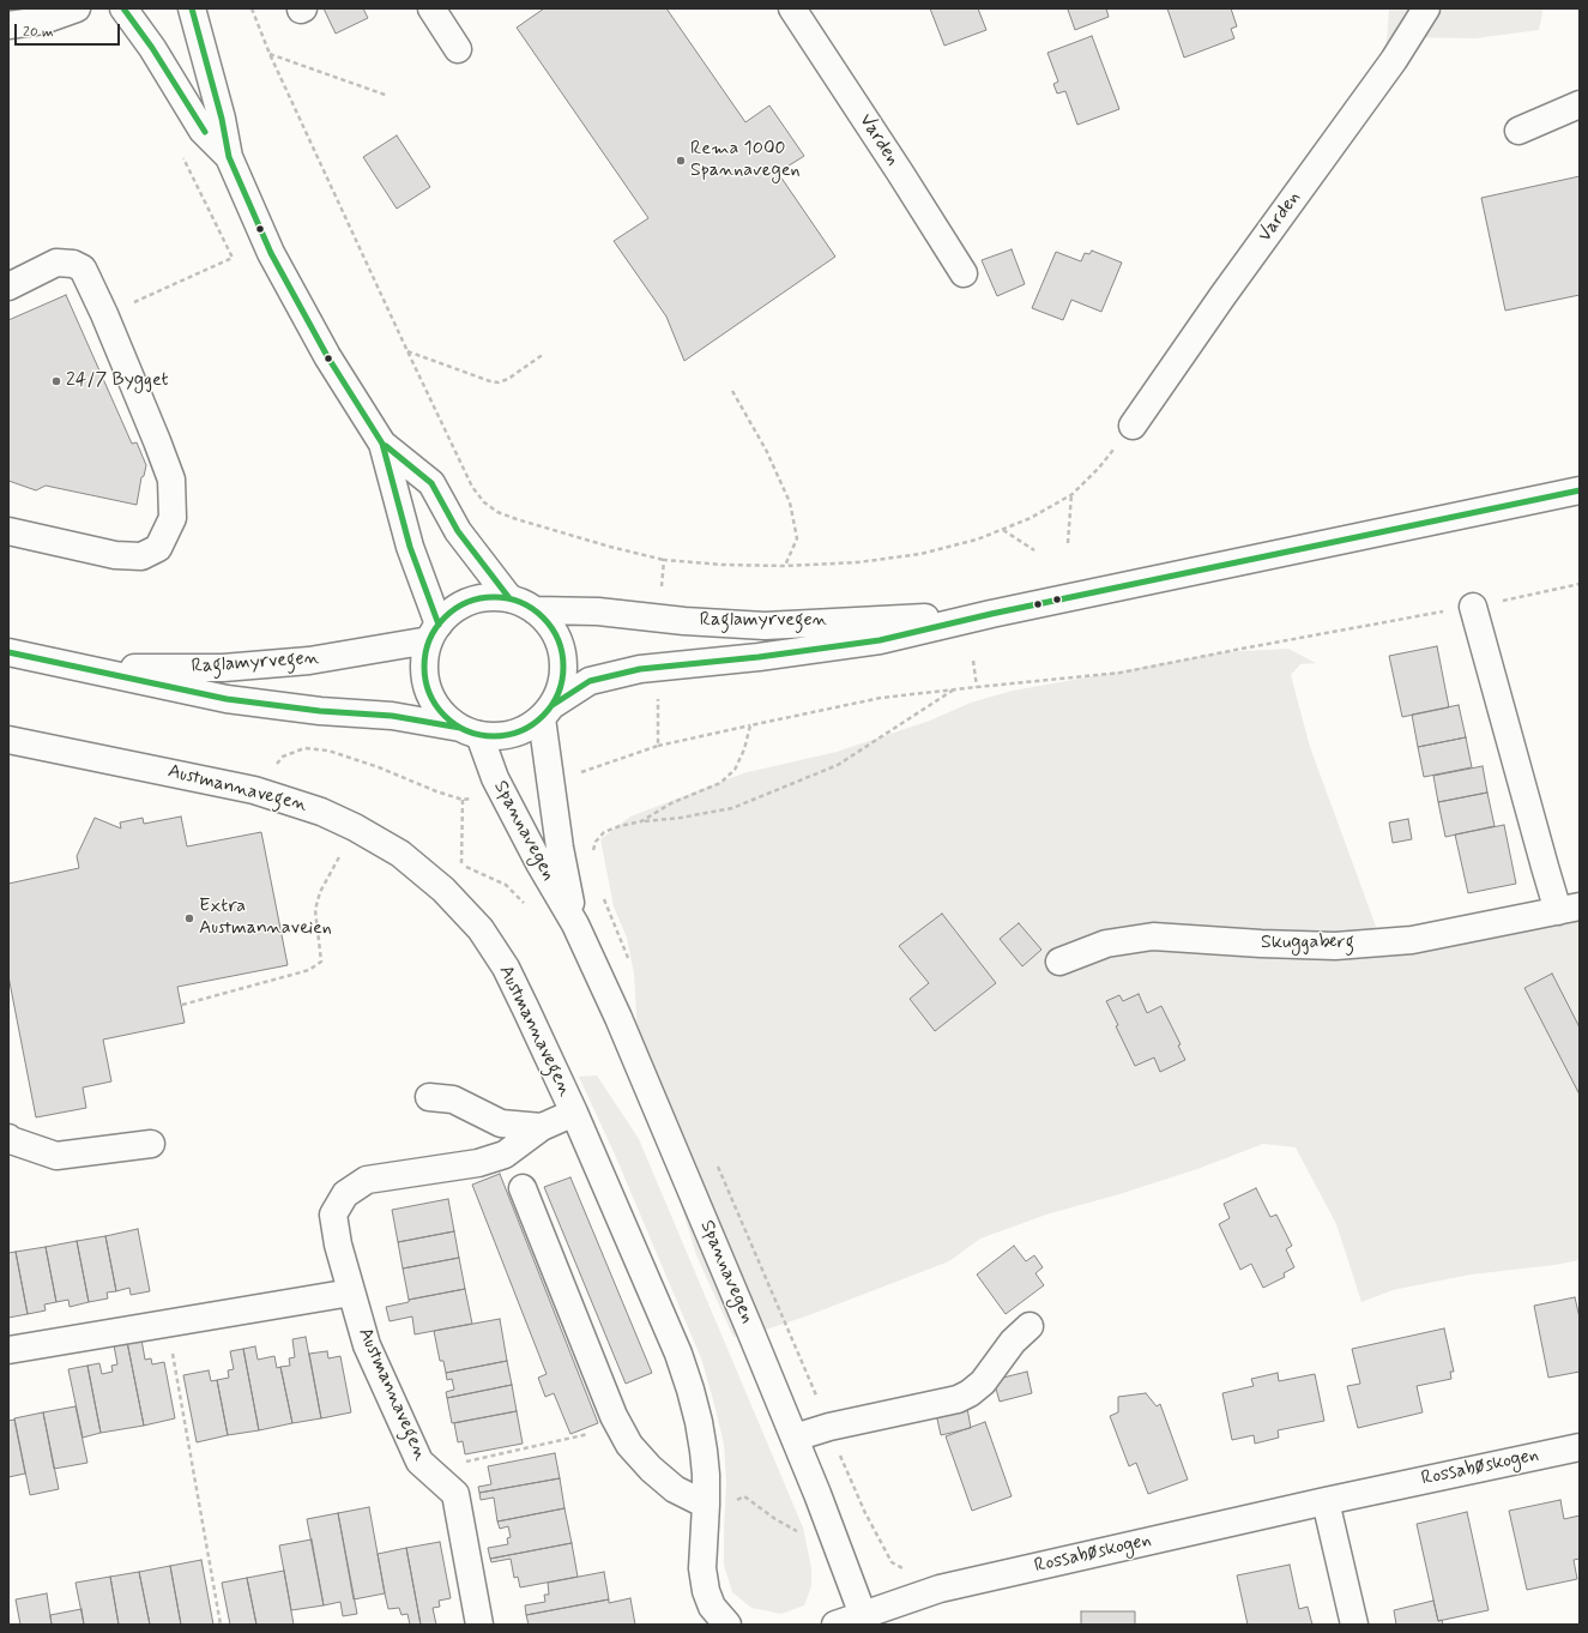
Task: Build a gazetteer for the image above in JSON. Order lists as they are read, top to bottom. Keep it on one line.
{"streets":{"main road":["Varden","Raglamyrvegen","Austmannavegen","Spannavegen","Skuggaberg","Rossabøskogen"]},"crossings":[["Raglamyrvegen","Spannavegen"],["Spannavegen","Rossabøskogen"]],"places":["Rema 1000 Spannavegen","24/7 Bygget","Extra Austmannaveien"],"scale_bar":"20 m"}
